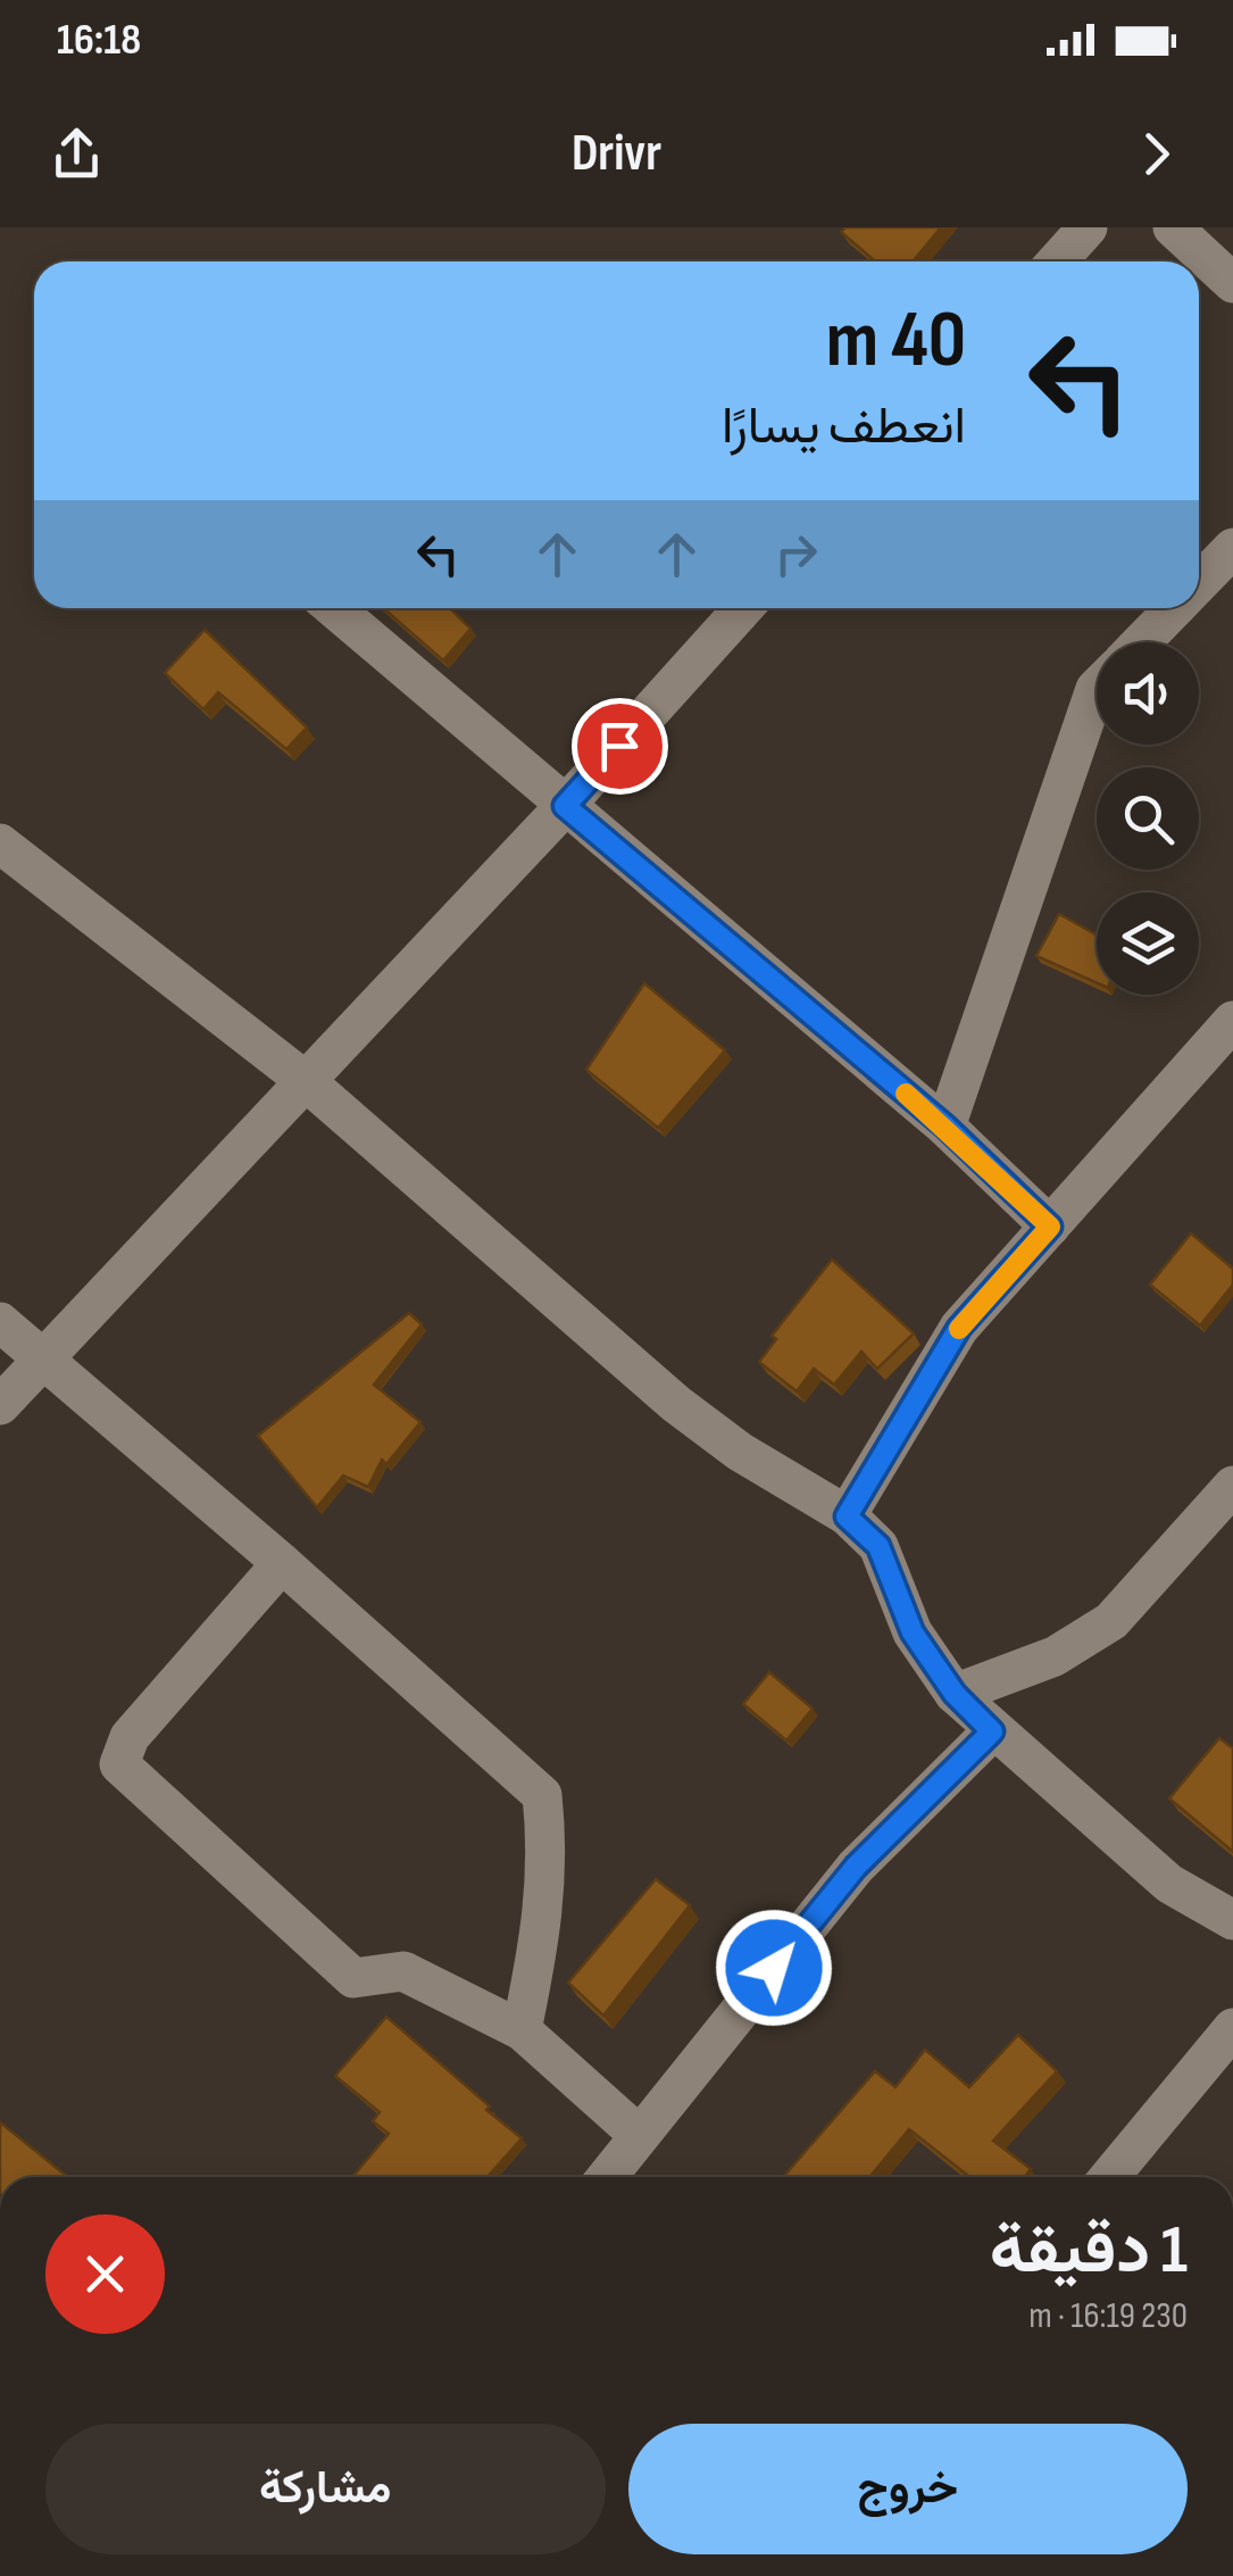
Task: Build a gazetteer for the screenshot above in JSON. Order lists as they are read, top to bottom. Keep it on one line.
{"page":{"status":"16:18","header":"Drivr","turn":["40 m","انعطف يسارًا"],"heading":["1 دقيقة","230 m · 16:19"],"buttons":["خروج","مشاركة"]}}
